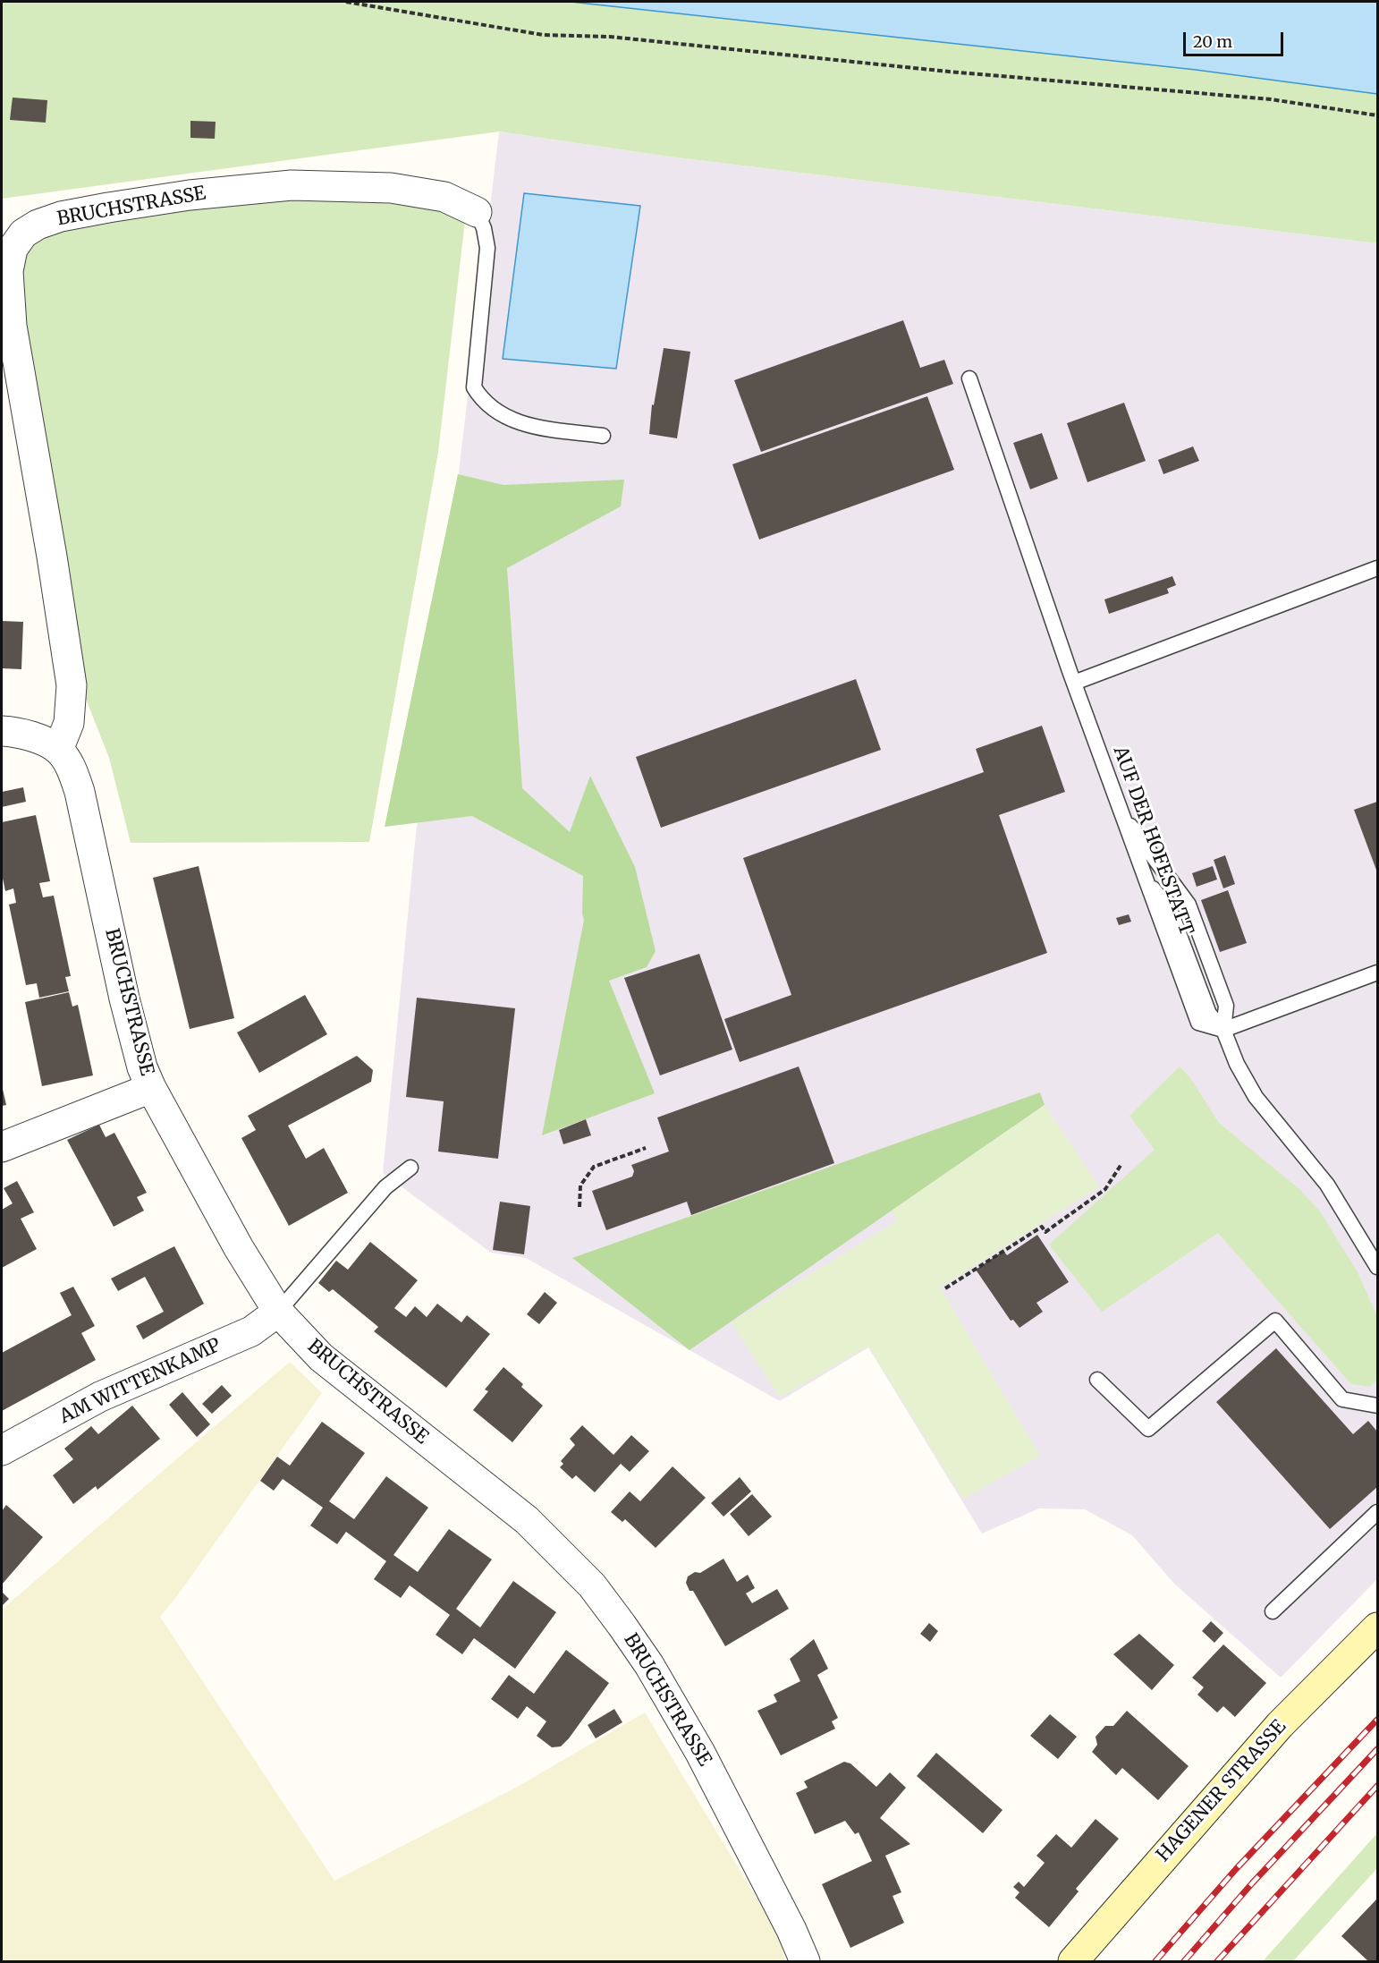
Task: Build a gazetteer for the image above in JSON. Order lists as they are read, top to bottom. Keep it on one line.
{"streets":{"main road":["HAGENER STRASSE"],"street":["BRUCHSTRASSE","AM WITTENKAMP"],"lane":["AUF DER HOFESTATT"]},"crossings":[["BRUCHSTRASSE","AM WITTENKAMP"]],"scale_bar":"20 m"}
